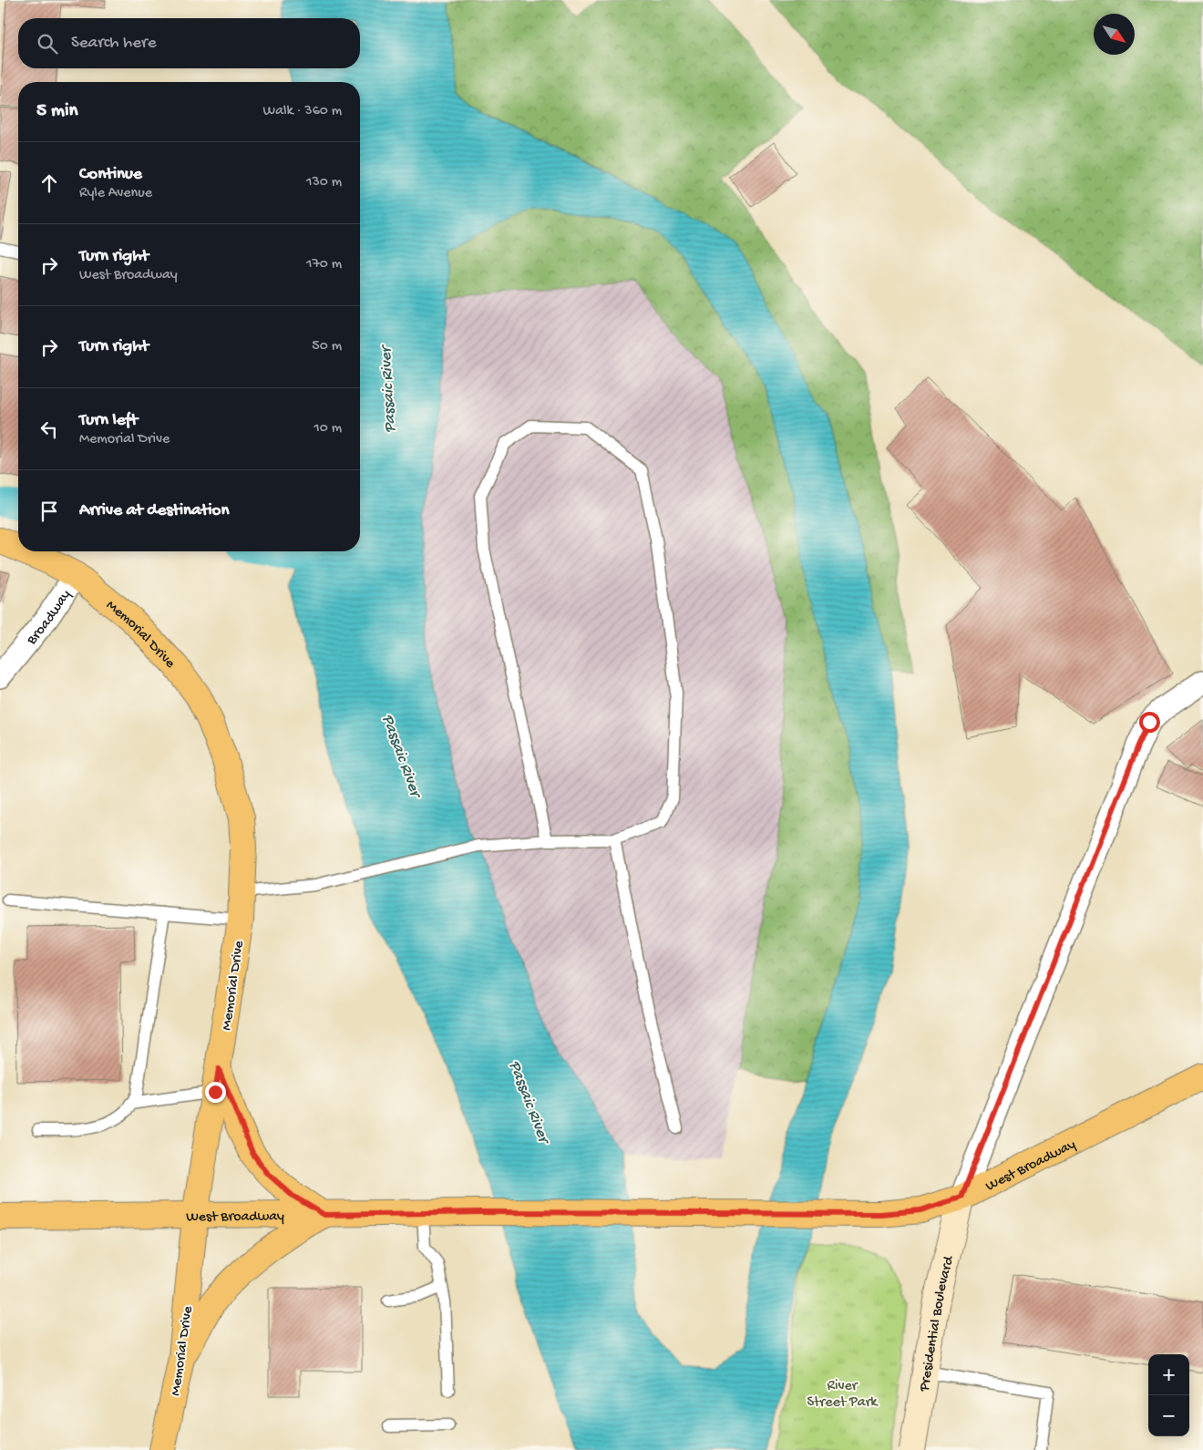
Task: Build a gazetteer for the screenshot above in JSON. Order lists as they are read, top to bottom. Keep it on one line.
{"streets":{"main road":["Memorial Drive","West Broadway"],"street":["Broadway","Presidential Boulevard"]},"crossings":[["Broadway","Memorial Drive"],["Memorial Drive","West Broadway"],["West Broadway","Presidential Boulevard"]],"water":["Passaic River"],"parks":["River Street Park"],"north":"bottom right","page":{"search":"Search here","heading":["5 min","Walk · 360 m"],"list":[["Continue","Ryle Avenue","130 m"],["Turn right","West Broadway","170 m"],["Turn right","50 m"],["Turn left","Memorial Drive","10 m"],"Arrive at destination"],"map_buttons":["+","−"]}}
